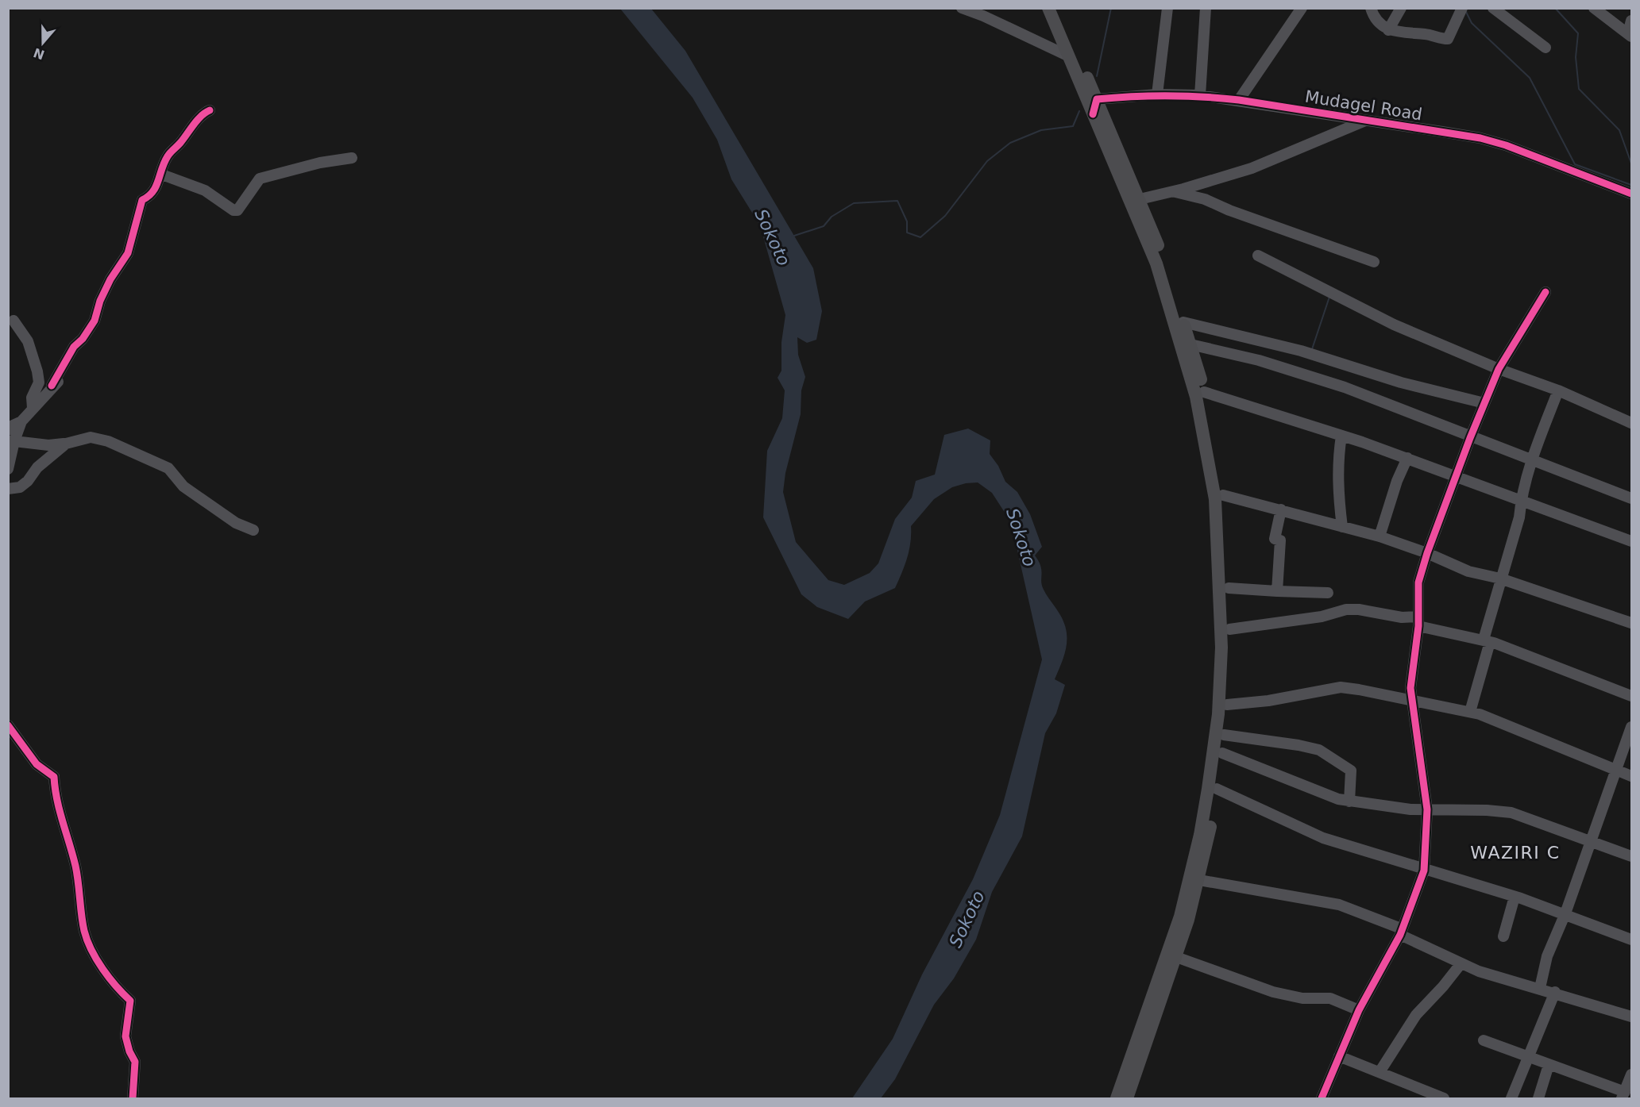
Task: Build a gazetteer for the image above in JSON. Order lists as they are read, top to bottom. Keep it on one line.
{"streets":{"street":["Mudagel Road"]},"districts":["WAZIRI C"],"water":["Sokoto"],"north":"bottom"}
